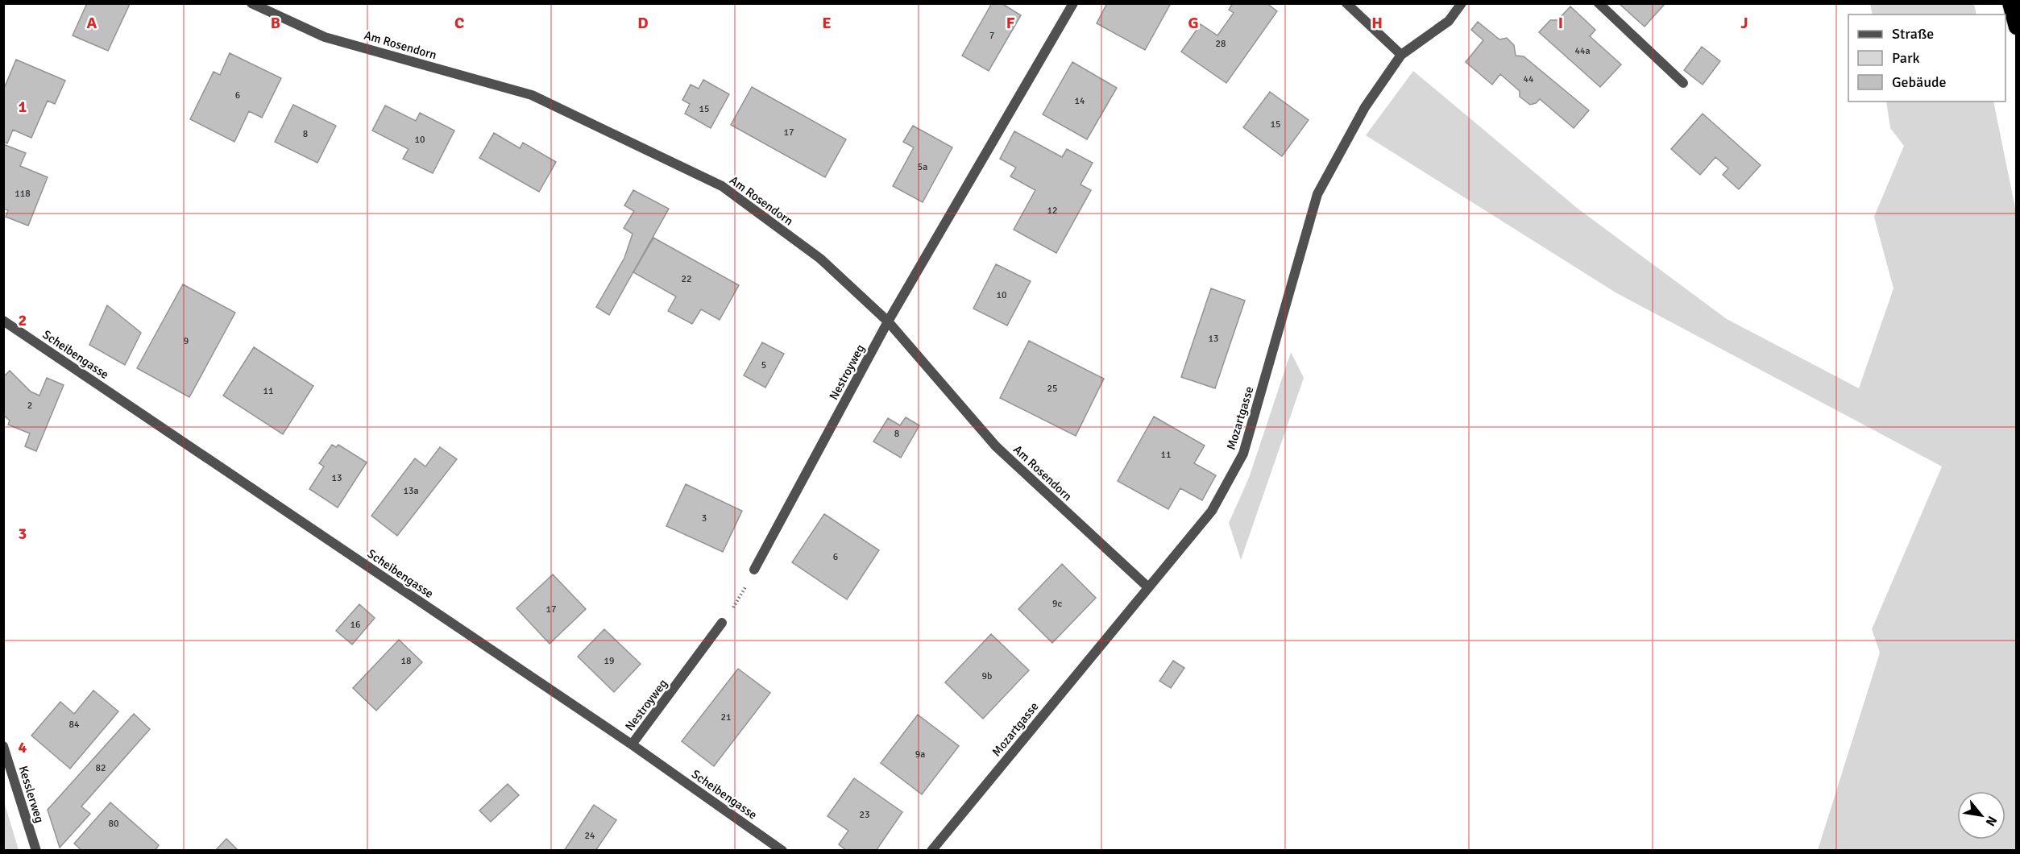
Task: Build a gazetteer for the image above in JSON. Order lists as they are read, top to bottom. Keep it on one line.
{"streets":{"street":["Am Rosendorn","Scheibengasse","Nestroyweg","Mozartgasse","Kesslerweg"]},"crossings":[["Am Rosendorn","Nestroyweg"],["Am Rosendorn","Mozartgasse"],["Scheibengasse","Nestroyweg"]],"house_numbers":["7","28","44a","44","6","14","15","15","17","8","10","5a","118","12","22","10","13","9","5","25","11","2","8","11","13","13a","3","6","9c","17","16","18","19","9b","21","84","9a","82","23","80","24"],"legend":["Straße","Park","Gebäude"],"north":"bottom right","grid":{"columns":["A","B","C","D","E","F","G","H","I","J"],"rows":["1","2","3","4"]}}
